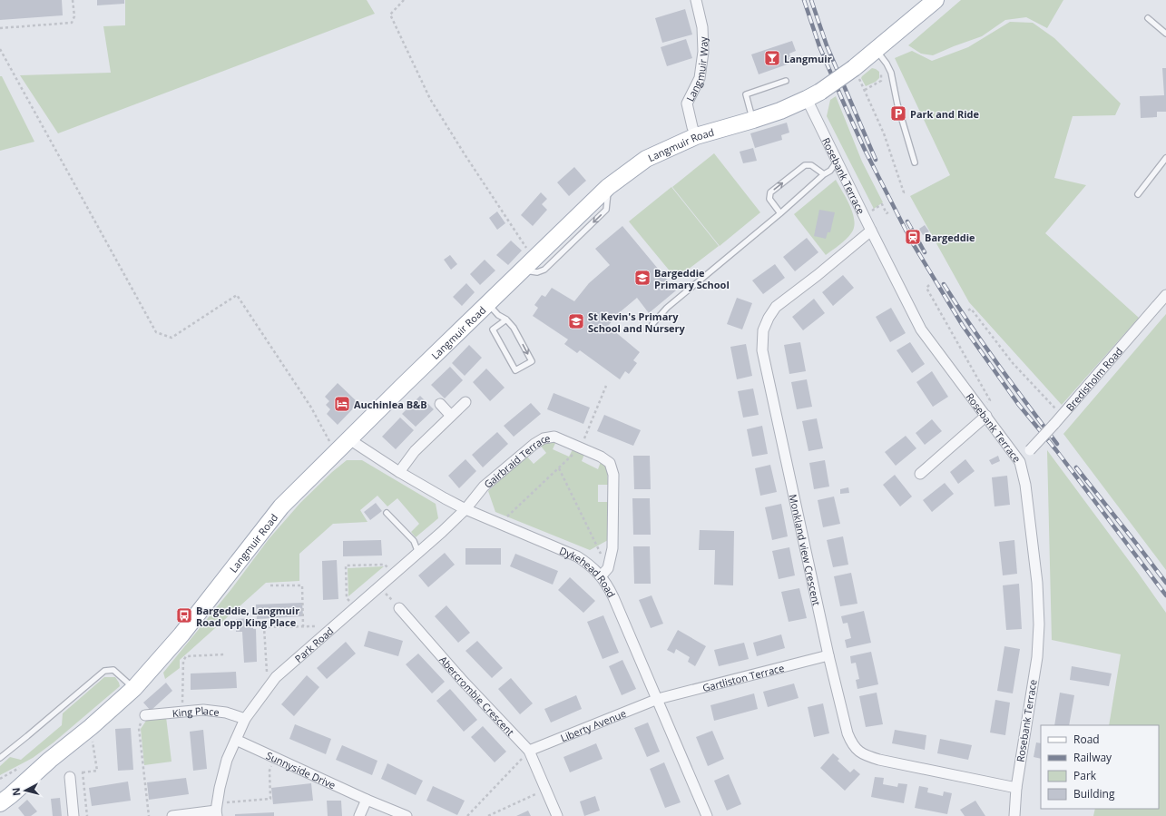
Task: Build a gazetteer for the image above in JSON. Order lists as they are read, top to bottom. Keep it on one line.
{"streets":{"main road":["Langmuir Road"],"street":["Langmuir Way","Rosebank Terrace","Bredisholm Road","Gairbraid Terrace","Monkland view Crescent","Dykehead Road","Park Road","Gartliston Terrace","Abercrombie Crescent","King Place","Liberty Avenue","Sunnyside Drive"]},"crossings":[["Langmuir Way","Langmuir Road"],["Langmuir Road","Rosebank Terrace"],["Langmuir Road","Dykehead Road"],["Rosebank Terrace","Bredisholm Road"],["Rosebank Terrace","Monkland view Crescent"],["Gairbraid Terrace","Dykehead Road"],["Gairbraid Terrace","Park Road"],["Monkland view Crescent","Gartliston Terrace"],["Dykehead Road","Park Road"],["Dykehead Road","Gartliston Terrace"],["Dykehead Road","Liberty Avenue"],["Park Road","King Place"],["Park Road","Sunnyside Drive"],["Gartliston Terrace","Liberty Avenue"],["Abercrombie Crescent","Liberty Avenue"]],"places":{"bar":["Langmuir"],"parking":["Park and Ride"],"station":["Bargeddie"],"school or university":["Bargeddie Primary School","St Kevin's Primary School and Nursery"],"hotel":["Auchinlea B&B"],"bus stop":["Bargeddie, Langmuir Road opp King Place"]},"legend":["Road","Railway","Park","Building"],"north":"left"}
